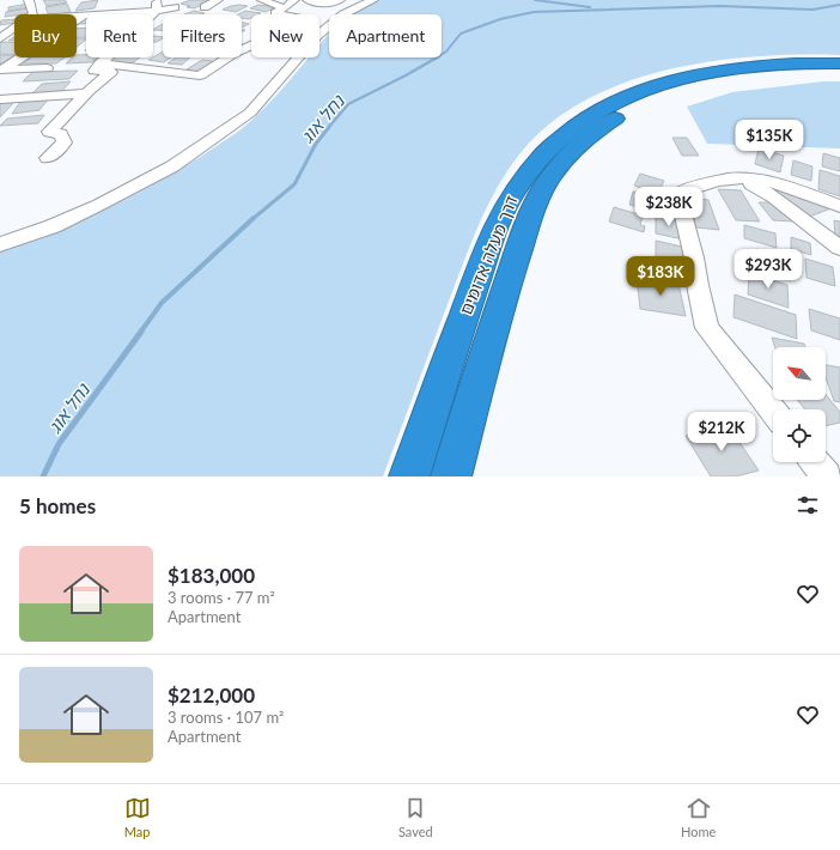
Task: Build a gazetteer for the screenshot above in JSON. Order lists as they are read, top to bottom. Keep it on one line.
{"streets":{"highway":["דרך מעלה אדומים"]},"water":["נחל אוג"],"north":"top left","page":{"chip":["Buy","Rent","Filters","New","Apartment"],"price":["$135K","$238K","$293K","$183K","$212K"],"heading":"5 homes","list":[{"name":"$183,000","note":"3 rooms · 77 m² · Apartment"},{"name":"$212,000","note":"3 rooms · 107 m² · Apartment"}],"tabs":["Map","Saved","Home"]}}
